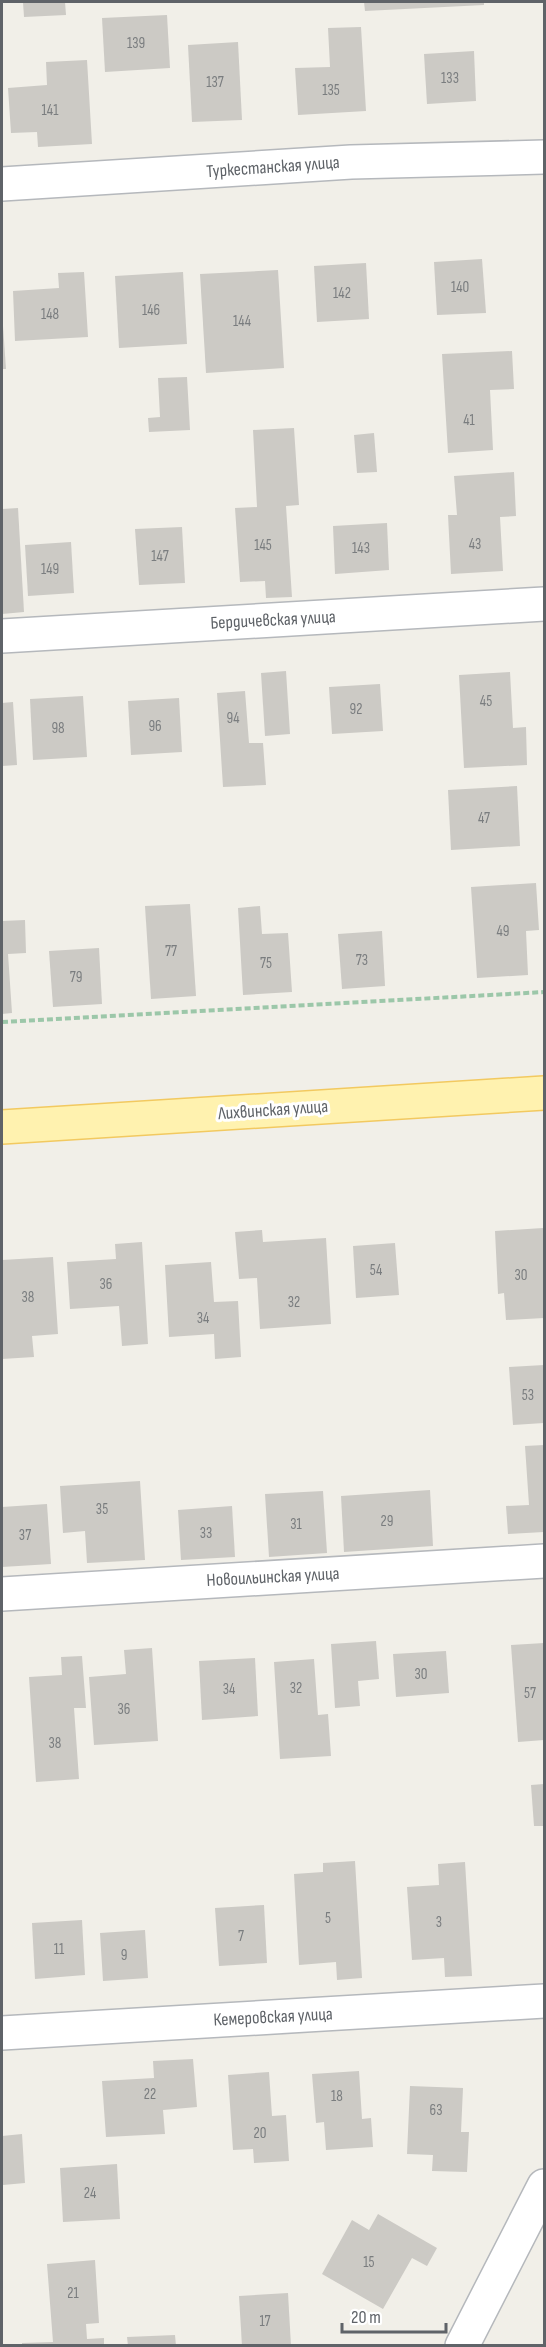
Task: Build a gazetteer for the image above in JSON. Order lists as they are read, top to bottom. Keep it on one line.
{"streets":{"main road":["Лихвинская улица"],"street":["Туркестанская улица","Бердичевская улица","Новоильинская улица","Кемеровская улица"]},"house_numbers":["139","133","137","135","141","140","142","146","148","144","41","43","145","143","147","149","45","92","94","96","98","47","49","77","73","75","79","54","30","36","38","32","34","53","35","29","31","33","37","30","32","34","57","36","38","5","3","7","11","9","22","18","63","20","24","15","21","17"],"scale_bar":"20 m"}
